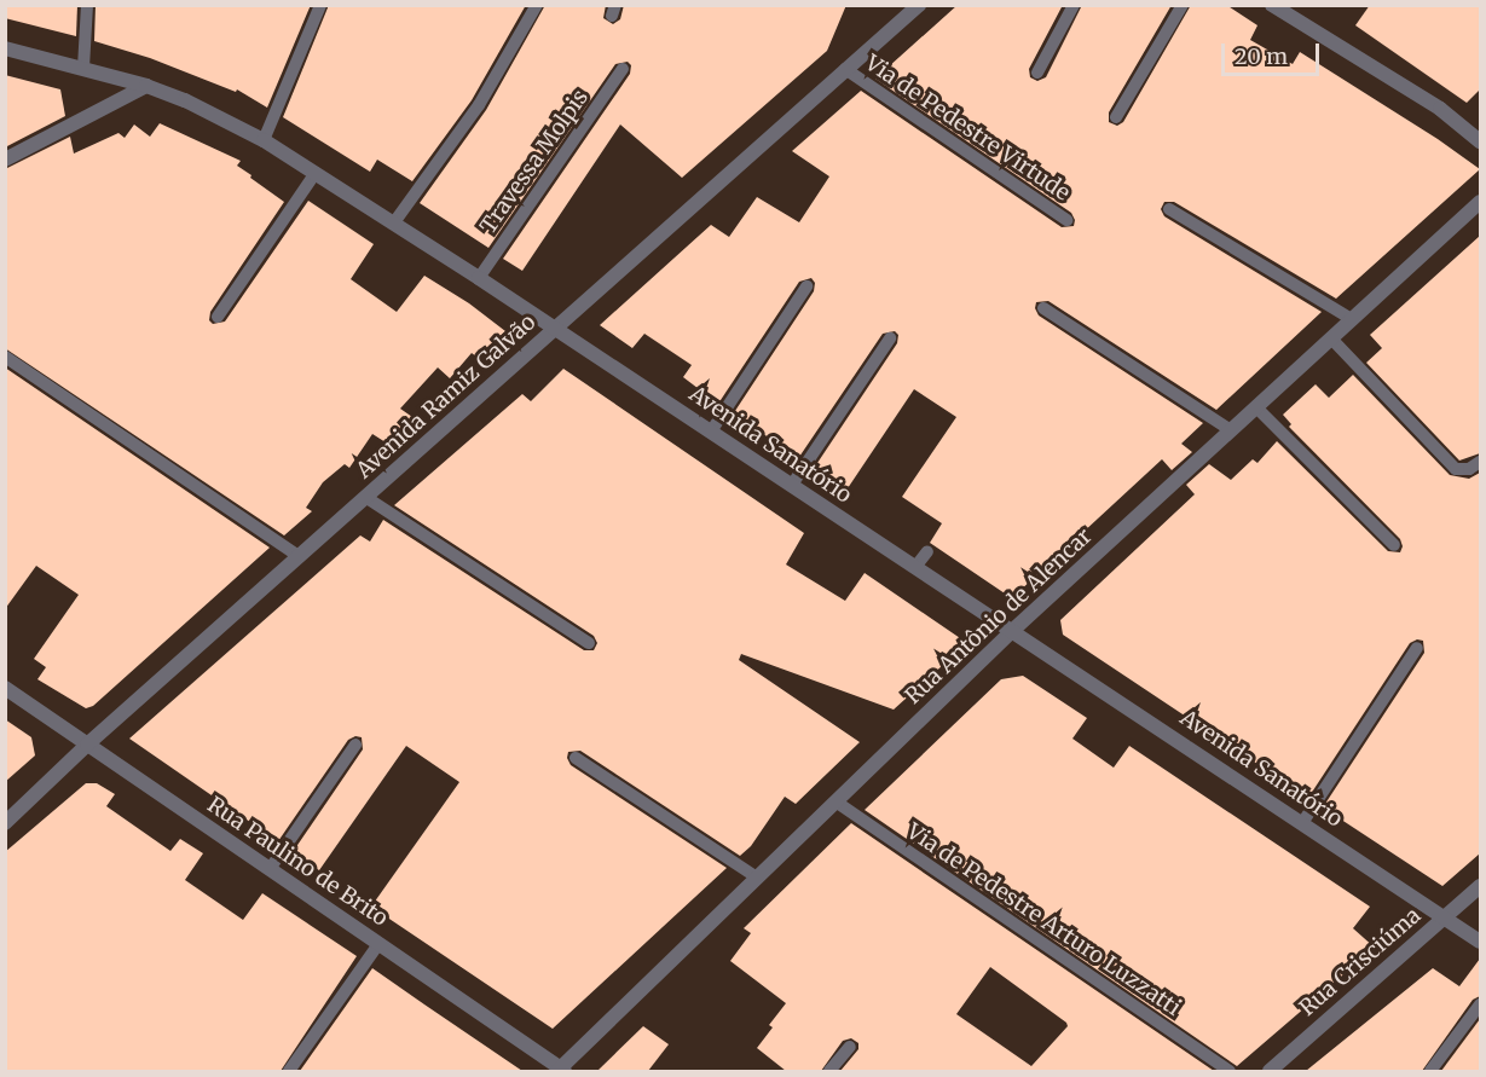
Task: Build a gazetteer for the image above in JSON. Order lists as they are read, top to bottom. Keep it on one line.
{"streets":{"street":["Avenida Ramiz Galvão","Avenida Sanatório","Rua Antônio de Alencar","Rua Paulino de Brito","Rua Crisciúma"],"lane":["Via de Pedestre Virtude","Travessa Molpis","Via de Pedestre Arturo Luzzatti"]},"crossings":[["Via de Pedestre Virtude","Avenida Ramiz Galvão"],["Travessa Molpis","Avenida Sanatório"],["Avenida Ramiz Galvão","Avenida Sanatório"],["Avenida Ramiz Galvão","Rua Paulino de Brito"],["Avenida Sanatório","Rua Antônio de Alencar"],["Avenida Sanatório","Rua Crisciúma"],["Rua Antônio de Alencar","Rua Paulino de Brito"],["Rua Antônio de Alencar","Via de Pedestre Arturo Luzzatti"]],"scale_bar":"20 m"}
